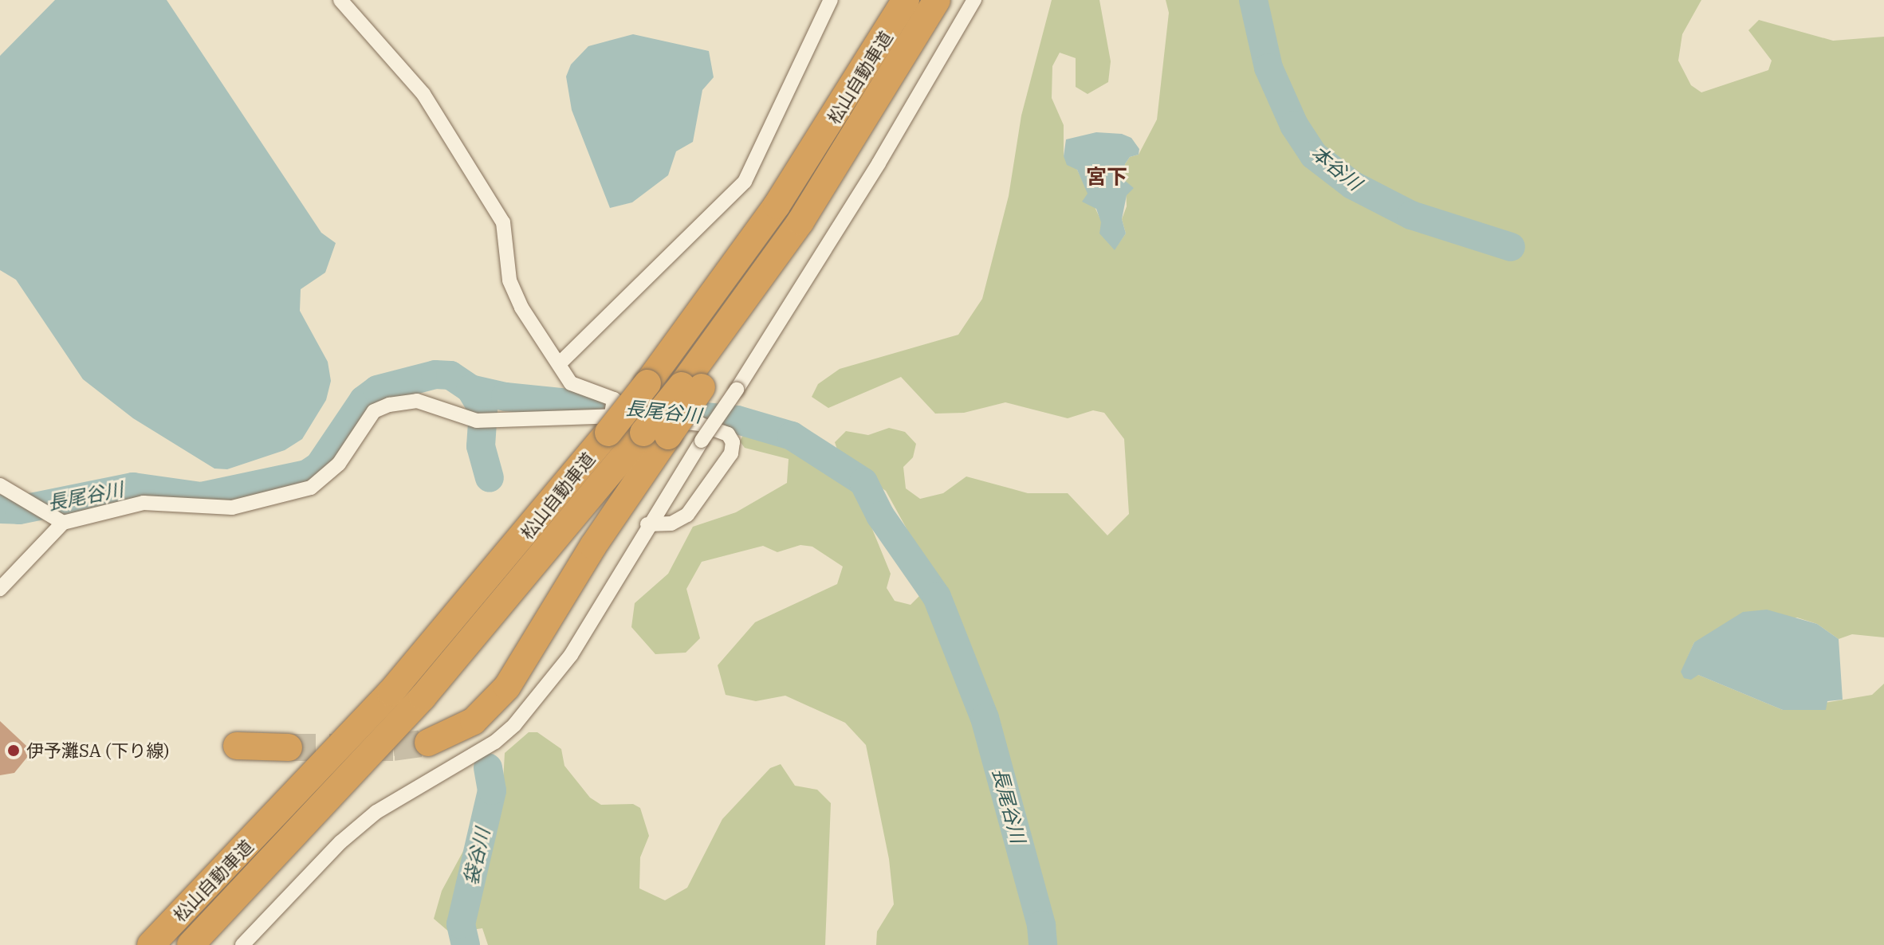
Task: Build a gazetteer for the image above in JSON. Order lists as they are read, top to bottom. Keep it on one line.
{"streets":{"highway":["松山自動車道"]},"districts":["宮下"],"water":["本谷川","長尾谷川","袋谷川"],"places":["伊予灘SA (下り線)"]}
